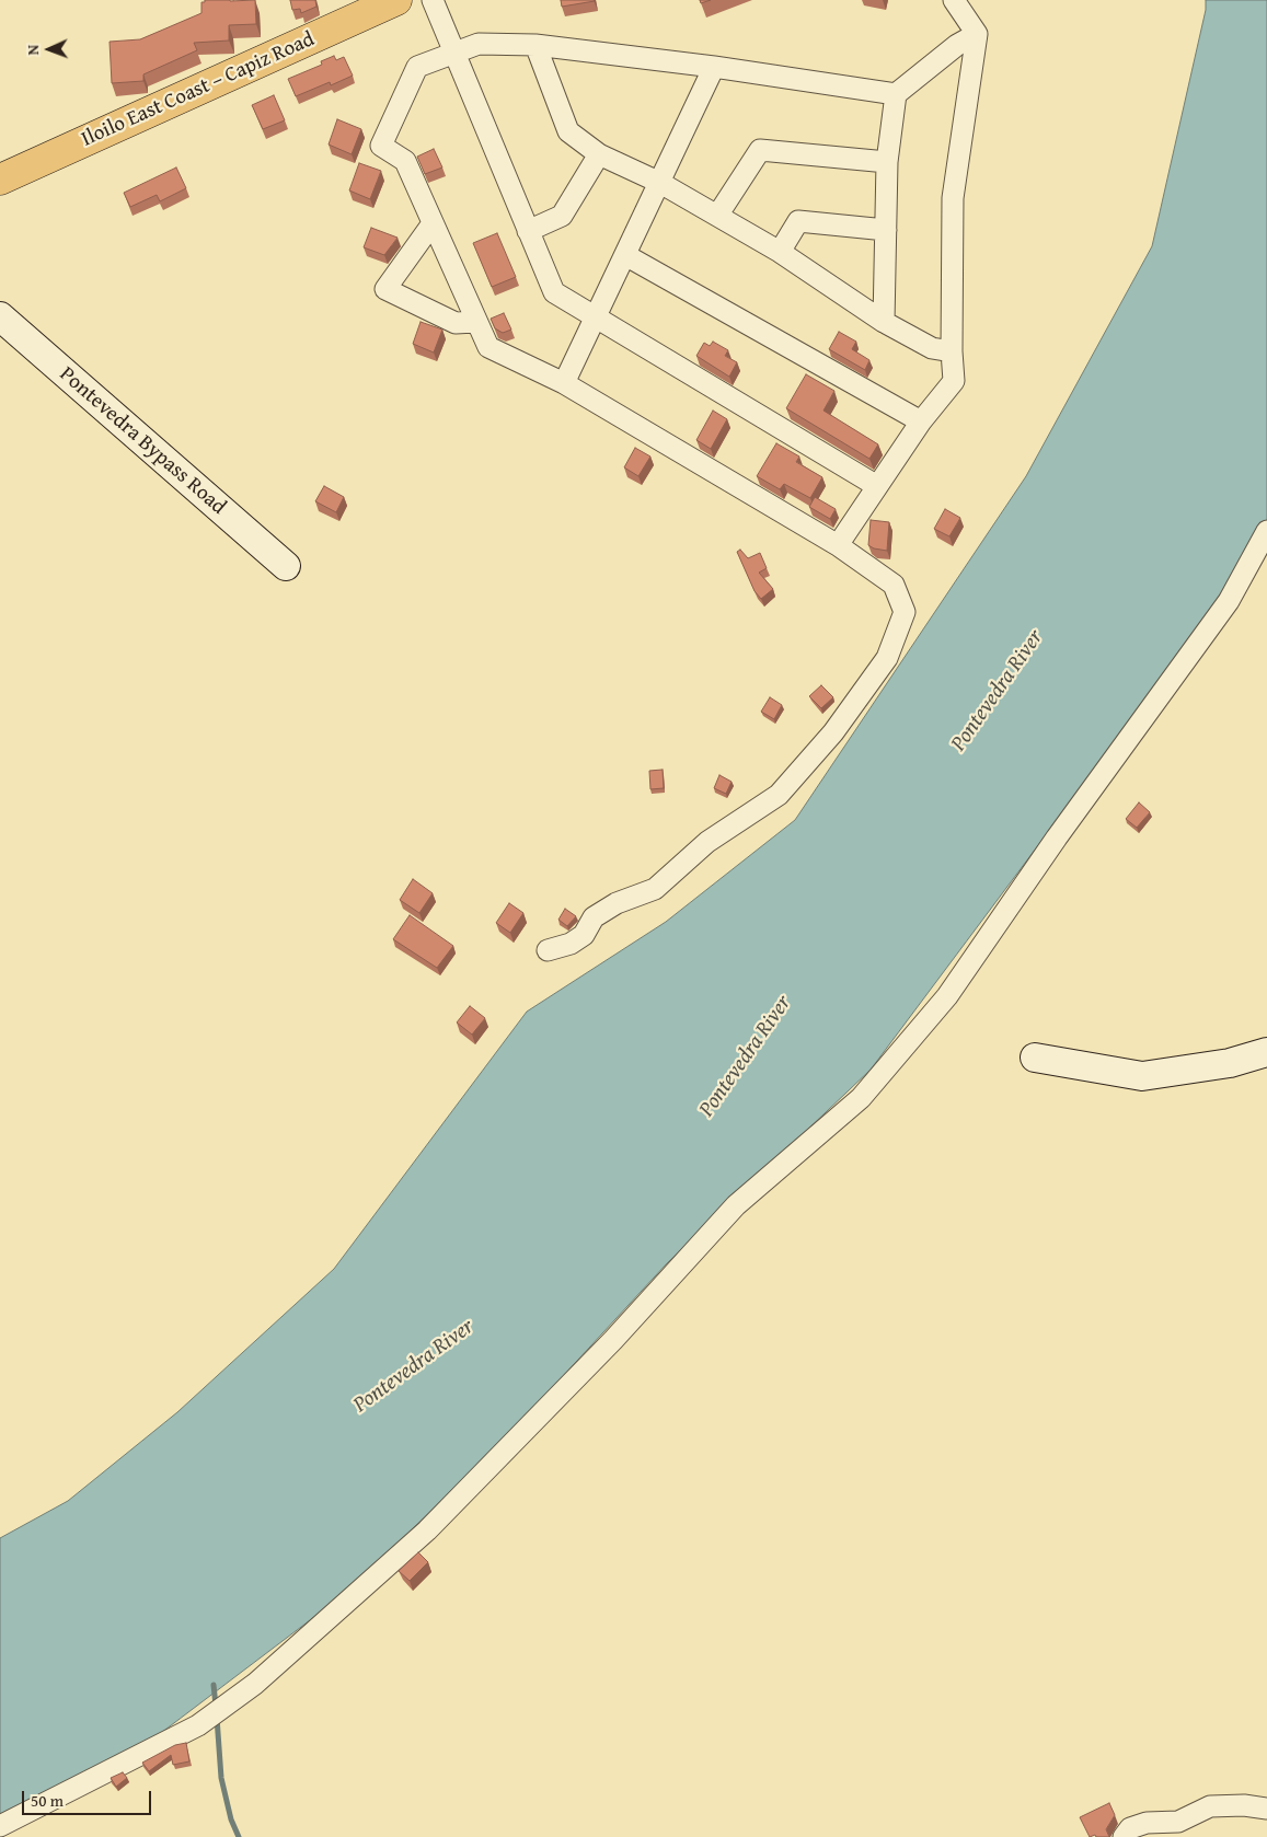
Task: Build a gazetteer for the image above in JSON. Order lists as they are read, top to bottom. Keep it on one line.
{"streets":{"main road":["Iloilo East Coast – Capiz Road","Pontevedra Bypass Road"]},"water":["Pontevedra River"],"scale_bar":"50 m","north":"left"}
